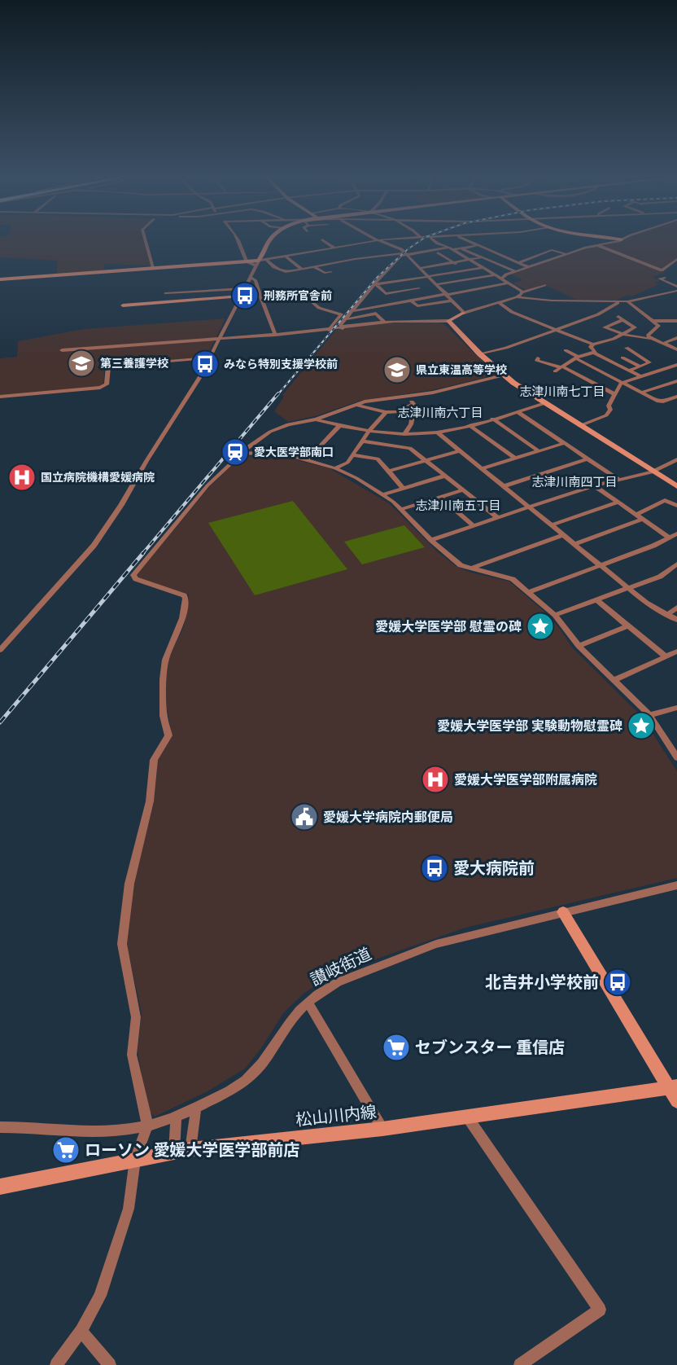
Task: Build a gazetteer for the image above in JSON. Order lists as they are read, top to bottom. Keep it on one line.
{"streets":{"main road":["松山川内線"],"street":["讃岐街道"]},"districts":["志津川南七丁目","志津川南六丁目","志津川南四丁目","志津川南五丁目"],"places":{"bus stop":["刑務所官舎前","みなら特別支援学校前","愛大病院前","北吉井小学校前"],"school or university":["第三養護学校","県立東温高等学校"],"station":["愛大医学部南口"],"hospital":["国立病院機構愛媛病院","愛媛大学医学部附属病院"],"place":["愛媛大学医学部 慰霊の碑","愛媛大学医学部 実験動物慰霊碑"],"public building":["愛媛大学病院内郵便局"],"supermarket":["セブンスター 重信店","ローソン 愛媛大学医学部前店"]}}
